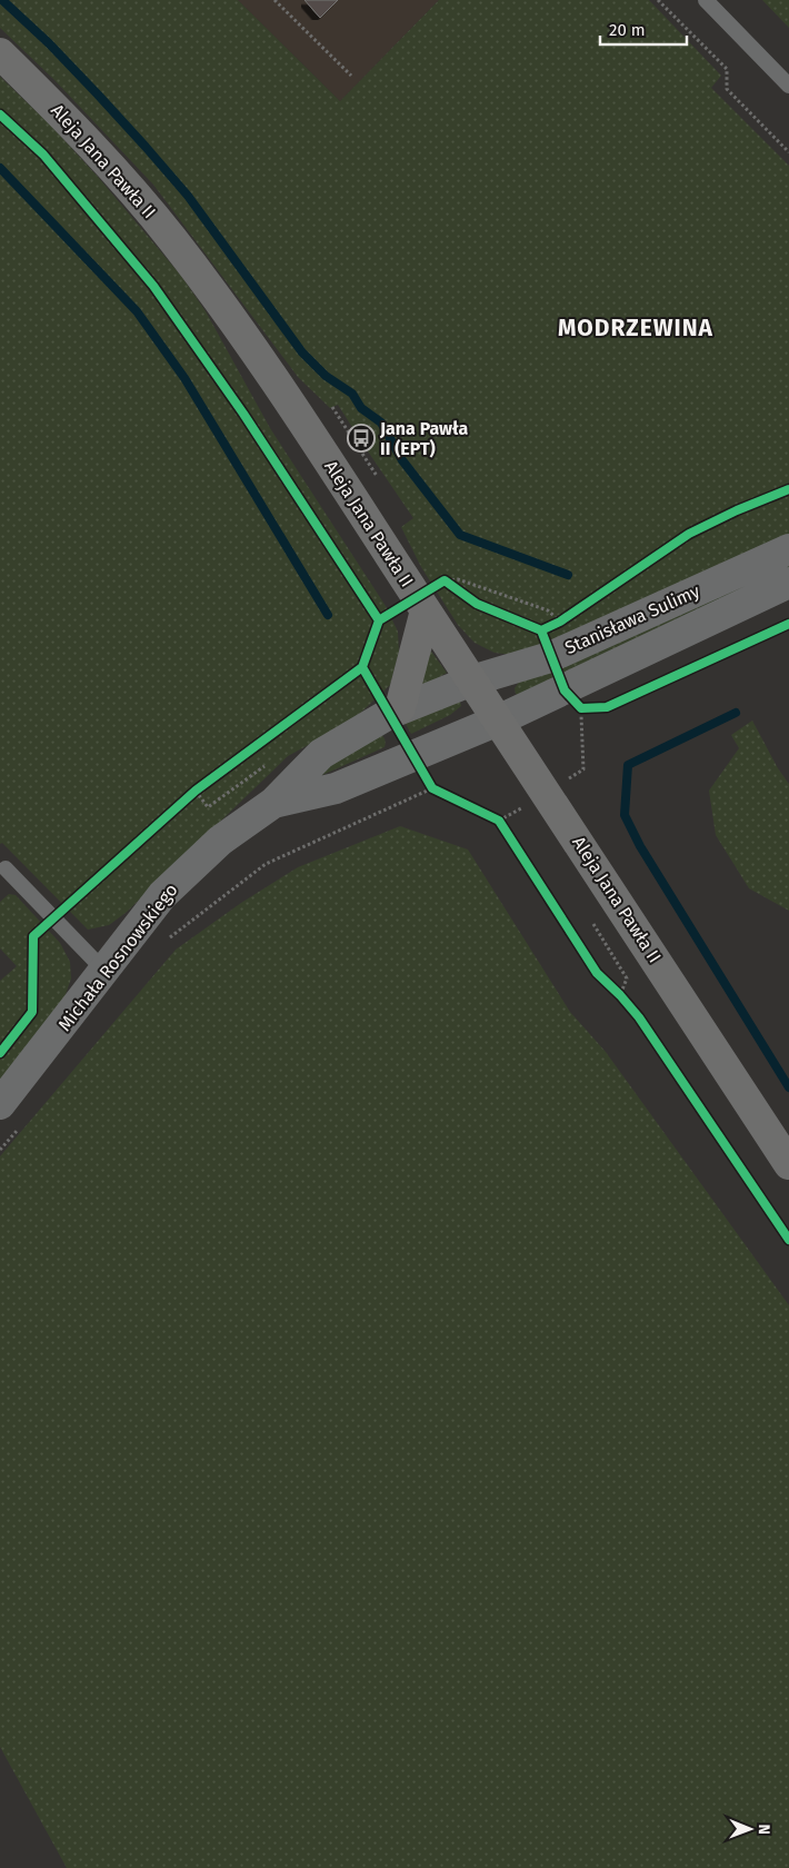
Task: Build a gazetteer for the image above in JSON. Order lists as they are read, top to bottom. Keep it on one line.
{"streets":{"street":["Aleja Jana Pawła II","Stanisława Sulimy","Michała Rosnowskiego"]},"crossings":[["Aleja Jana Pawła II","Stanisława Sulimy"],["Aleja Jana Pawła II","Michała Rosnowskiego"],["Stanisława Sulimy","Michała Rosnowskiego"]],"districts":["MODRZEWINA"],"places":{"bus stop":["Jana Pawła II (EPT)"]},"scale_bar":"20 m","north":"right"}
